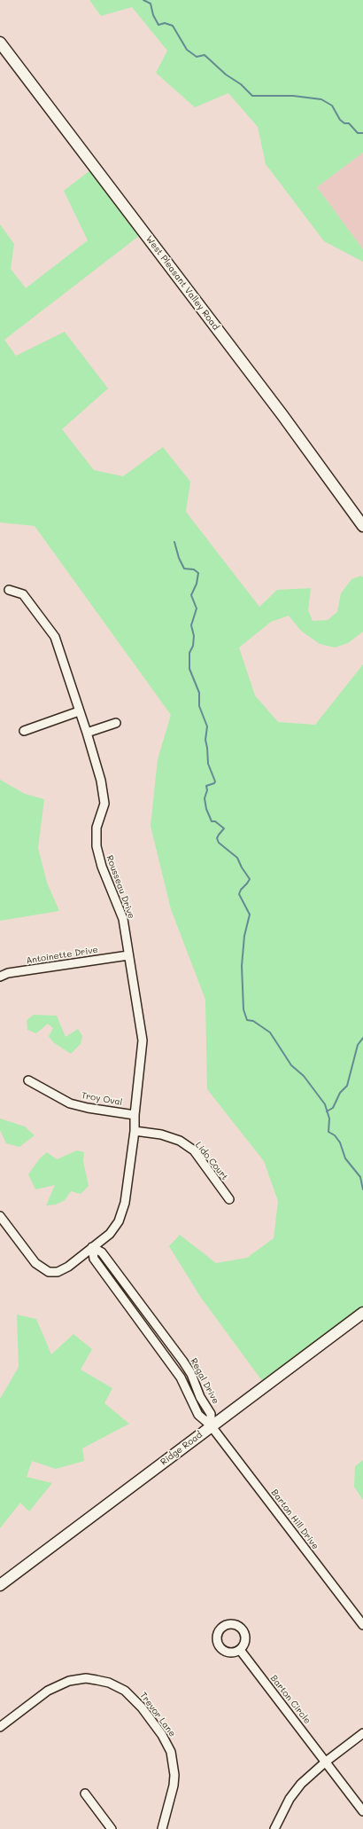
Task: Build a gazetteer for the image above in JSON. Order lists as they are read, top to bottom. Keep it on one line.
{"streets":{"main road":["West Pleasant Valley Road","Ridge Road"],"street":["Rousseau Drive","Antoinette Drive","Troy Oval","Lido Court","Regal Drive","Barton Hill Drive","Barton Circle","Trevor Lane"]},"crossings":[["Rousseau Drive","Antoinette Drive"],["Rousseau Drive","Troy Oval"],["Rousseau Drive","Lido Court"],["Rousseau Drive","Regal Drive"],["Regal Drive","Ridge Road"],["Regal Drive","Barton Hill Drive"],["Ridge Road","Barton Hill Drive"]]}
